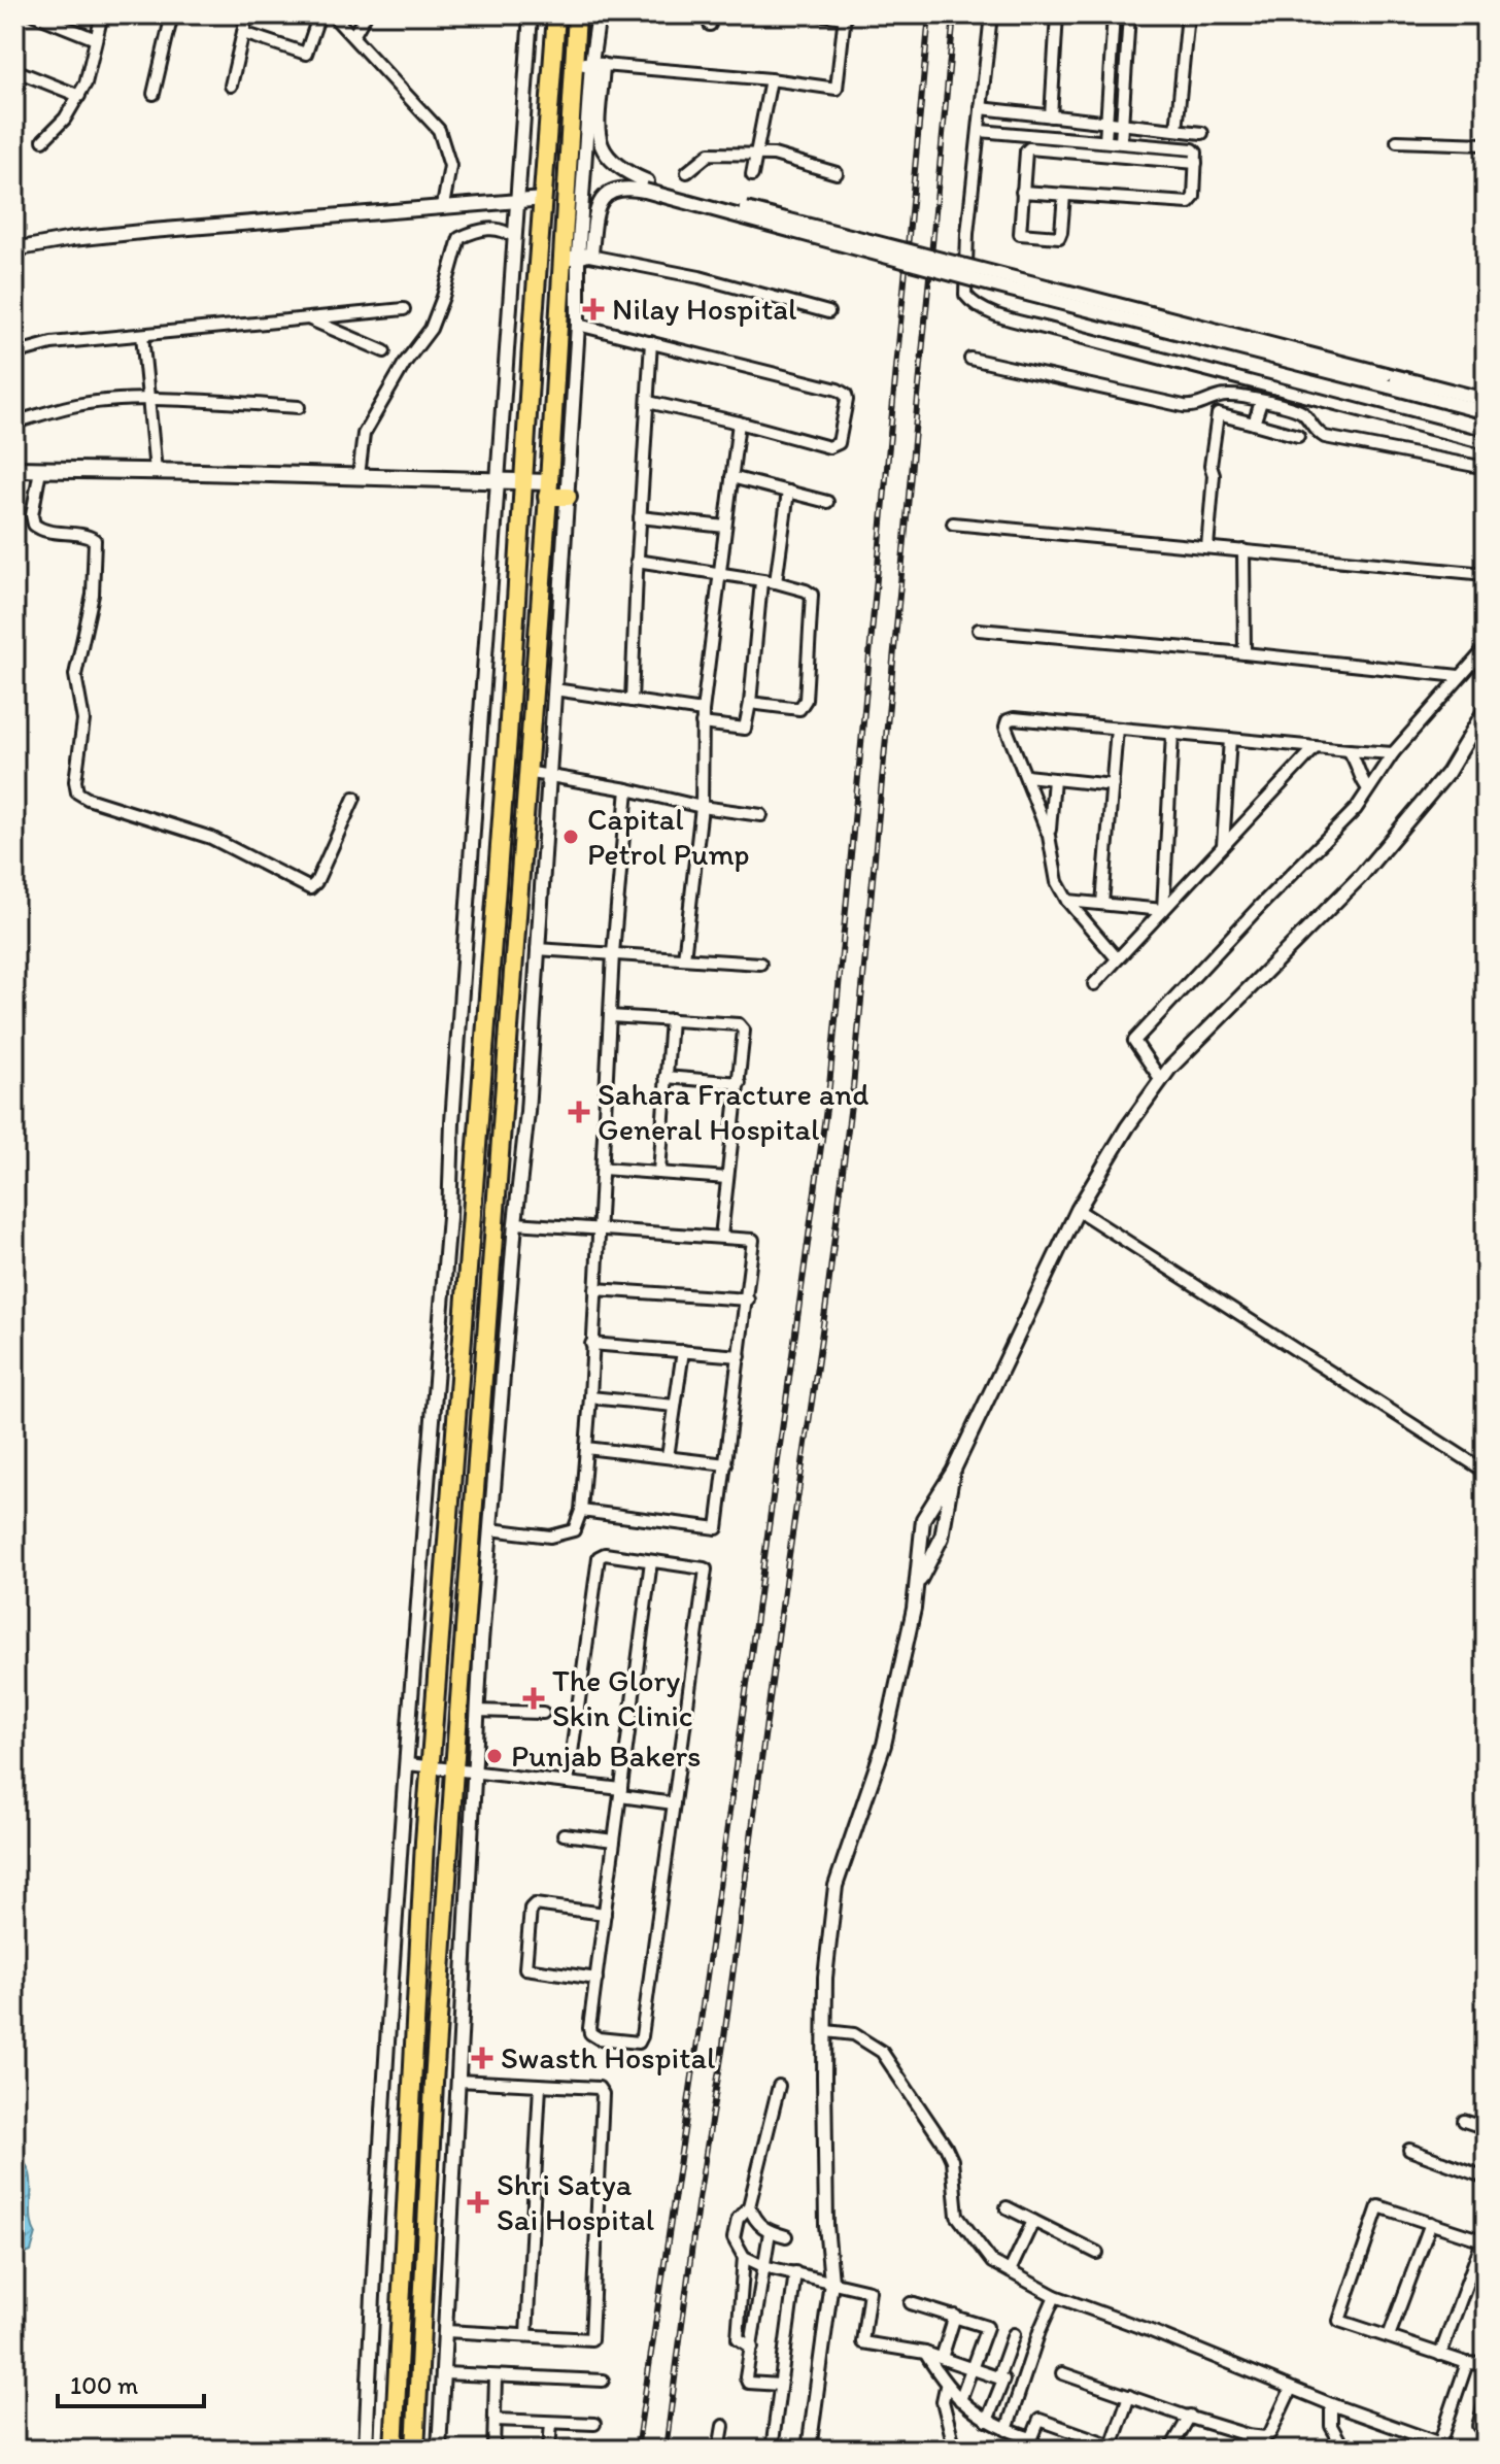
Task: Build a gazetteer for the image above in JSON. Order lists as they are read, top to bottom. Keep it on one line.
{"places":{"health":["Nilay Hospital","Sahara Fracture and General Hospital","The Glory Skin Clinic","Swasth Hospital","Shri Satya Sai Hospital"],"other":["Capital Petrol Pump","Punjab Bakers"]},"scale_bar":"100 m"}
